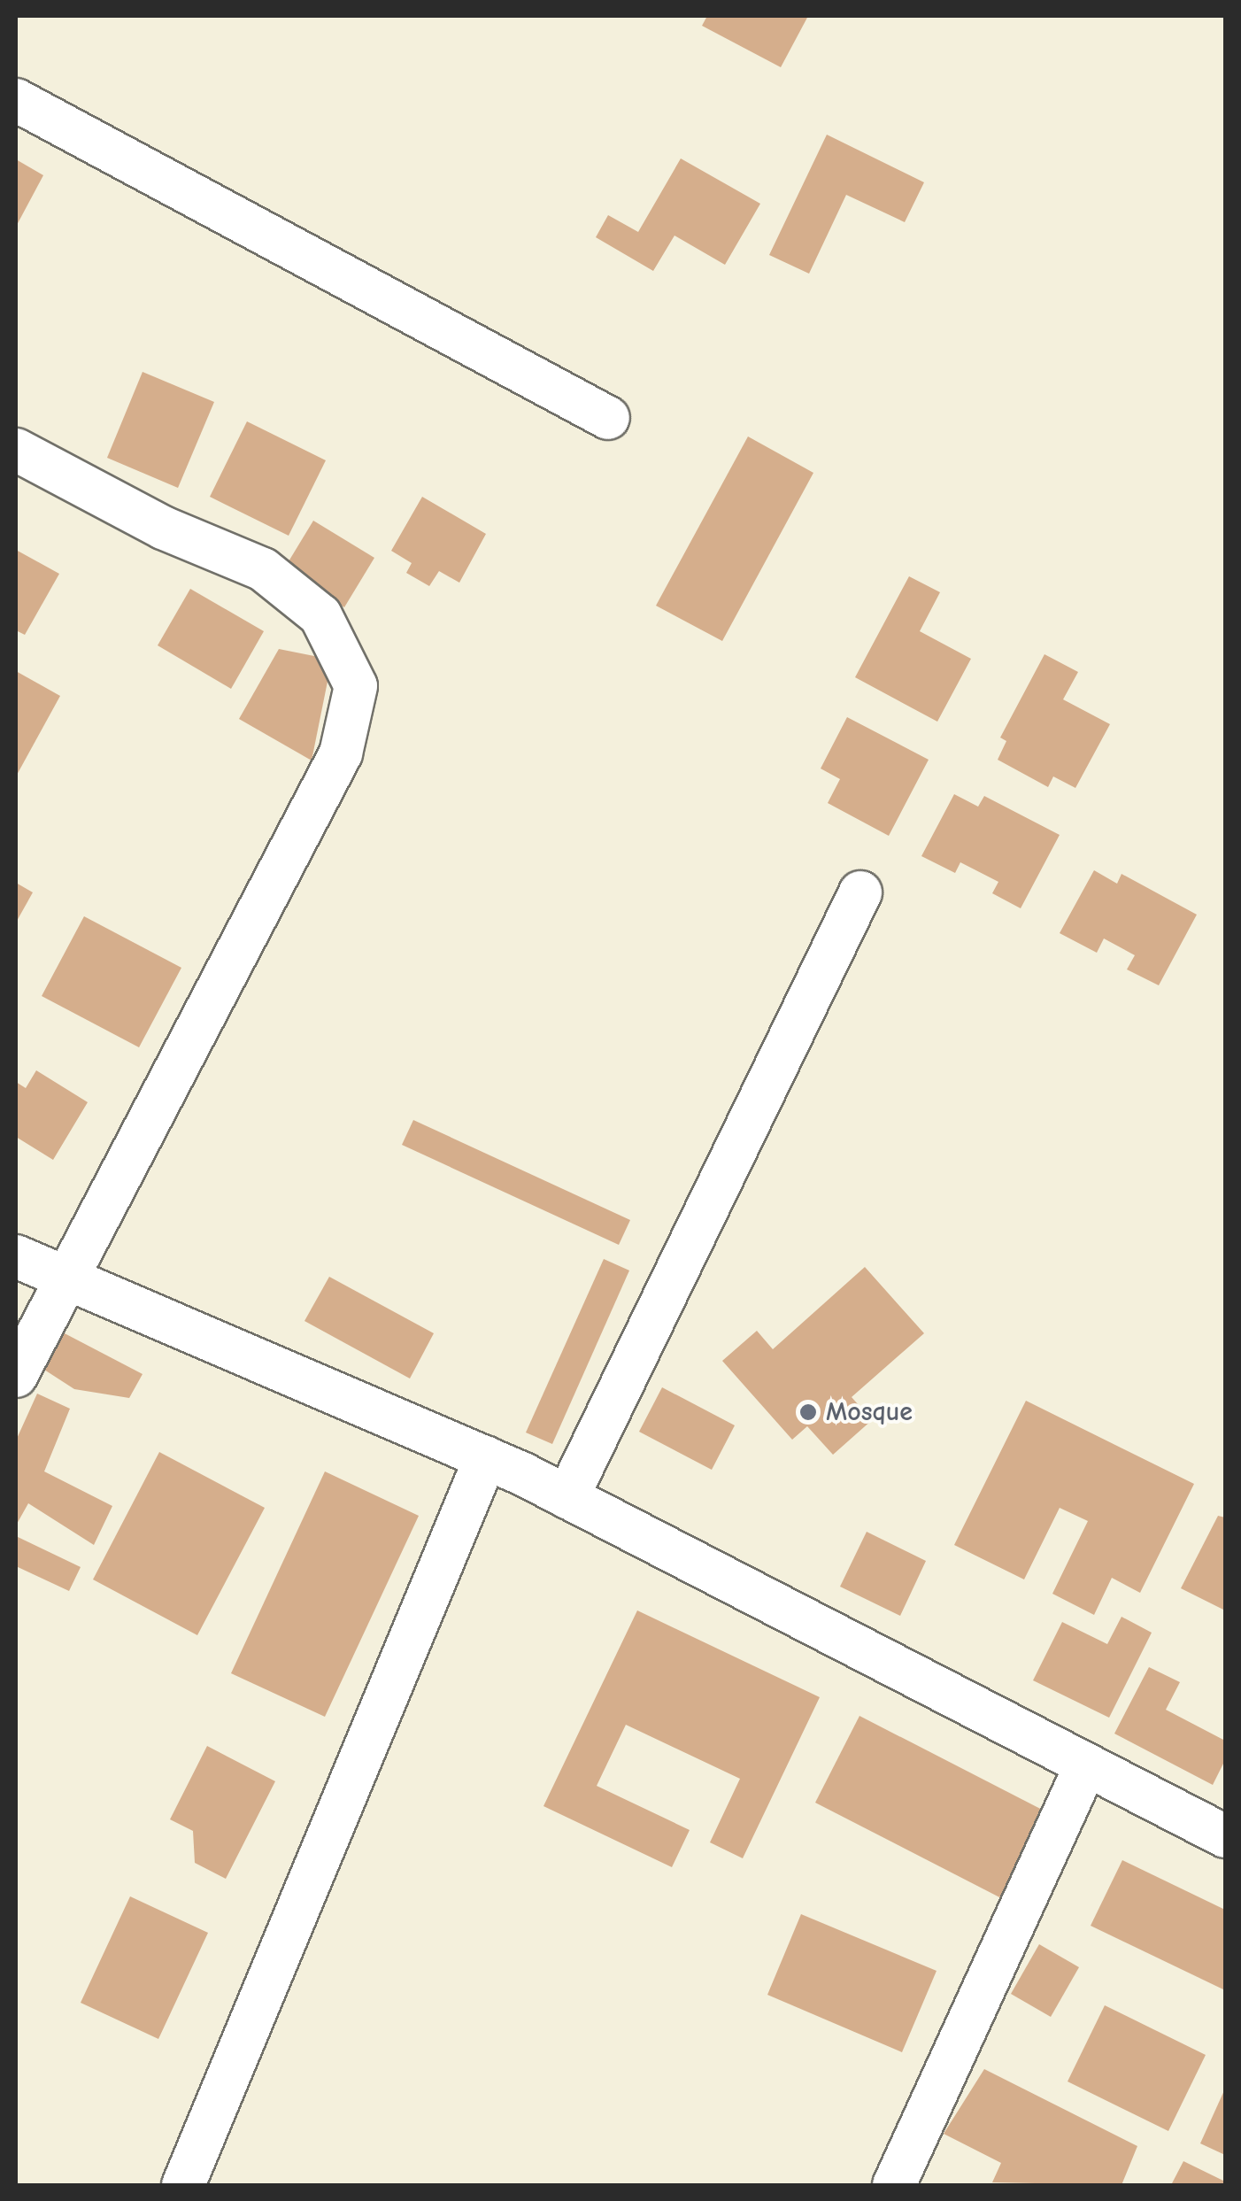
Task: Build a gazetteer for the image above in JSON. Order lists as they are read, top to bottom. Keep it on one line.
{"places":["Mosque"]}
